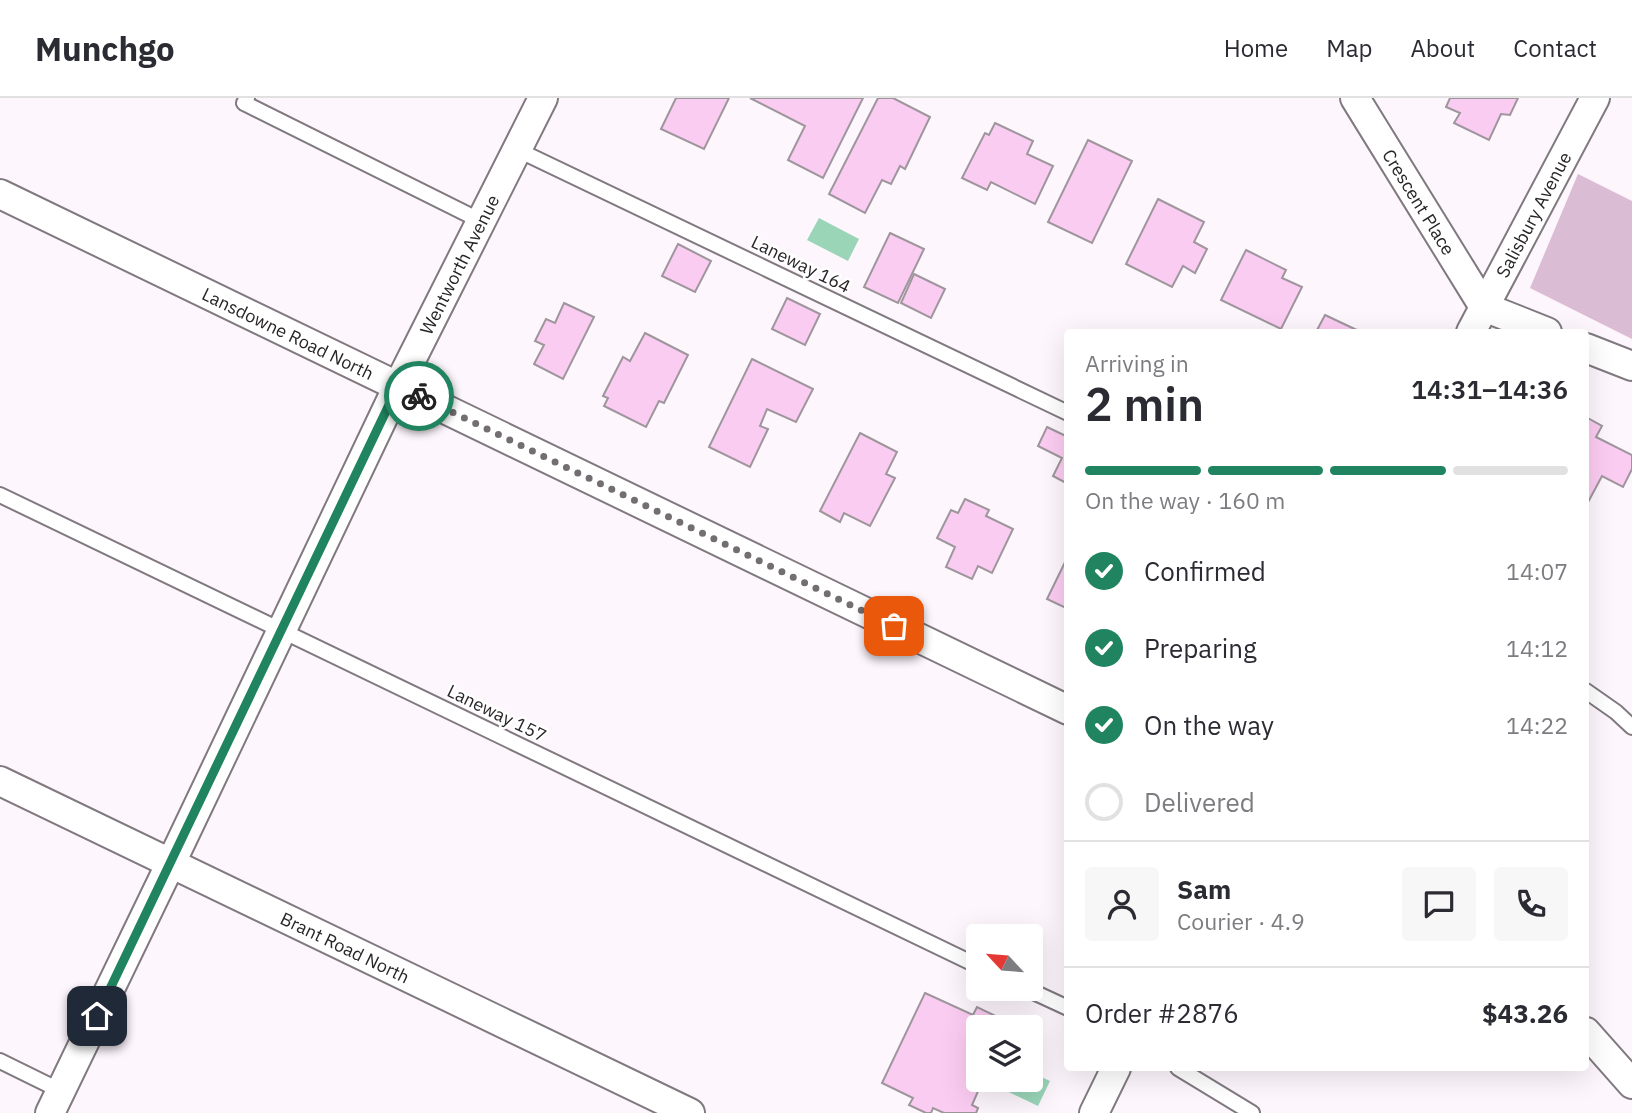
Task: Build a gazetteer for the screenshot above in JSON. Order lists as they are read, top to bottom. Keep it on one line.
{"streets":{"street":["Crescent Place","Salisbury Avenue","Wentworth Avenue","Lansdowne Road North","Brant Road North"],"lane":["Laneway 164","Laneway 157"]},"crossings":[["Crescent Place","Salisbury Avenue"],["Laneway 164","Wentworth Avenue"],["Wentworth Avenue","Lansdowne Road North"],["Wentworth Avenue","Laneway 157"],["Wentworth Avenue","Brant Road North"]],"north":"top left","page":{"header":"Munchgo","nav":["Home","Map","About","Contact"],"heading":["2 min","Arriving in","14:31–14:36"],"panel":["Sam","Courier · 4.9","Order #2876","$43.26"],"bar":"On the way · 160 m","list":[["Confirmed","14:07"],["Preparing","14:12"],["On the way","14:22"],"Delivered"]}}
